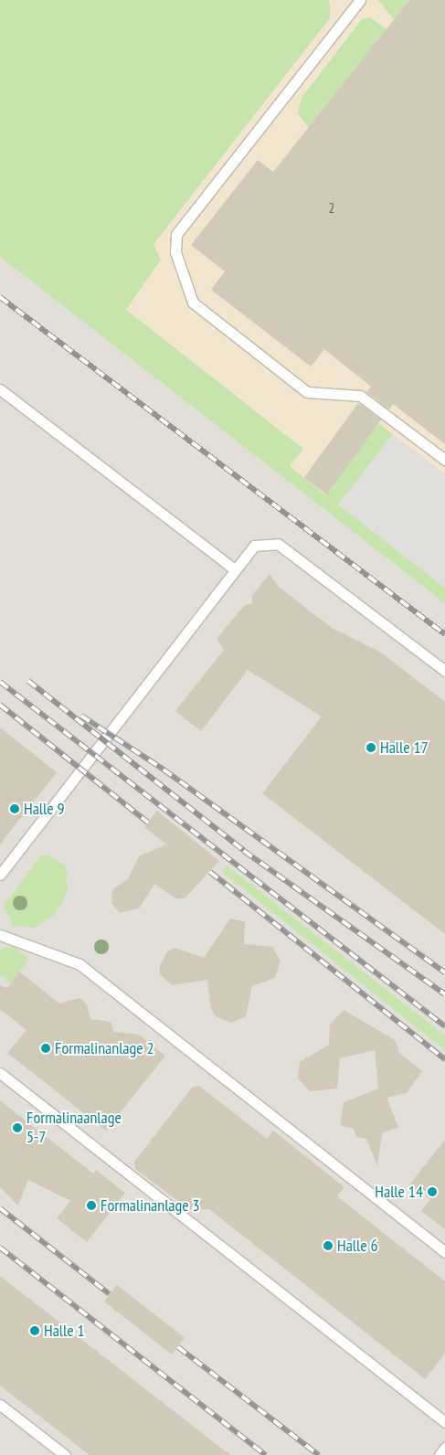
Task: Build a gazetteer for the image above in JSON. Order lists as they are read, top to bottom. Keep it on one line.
{"places":["Halle 17","Halle 9","Formalinanlage 2","Formalinaanlage 5-7","Halle 14","Formalinanlage 3","Halle 6","Halle 1"],"house_numbers":["2"]}
